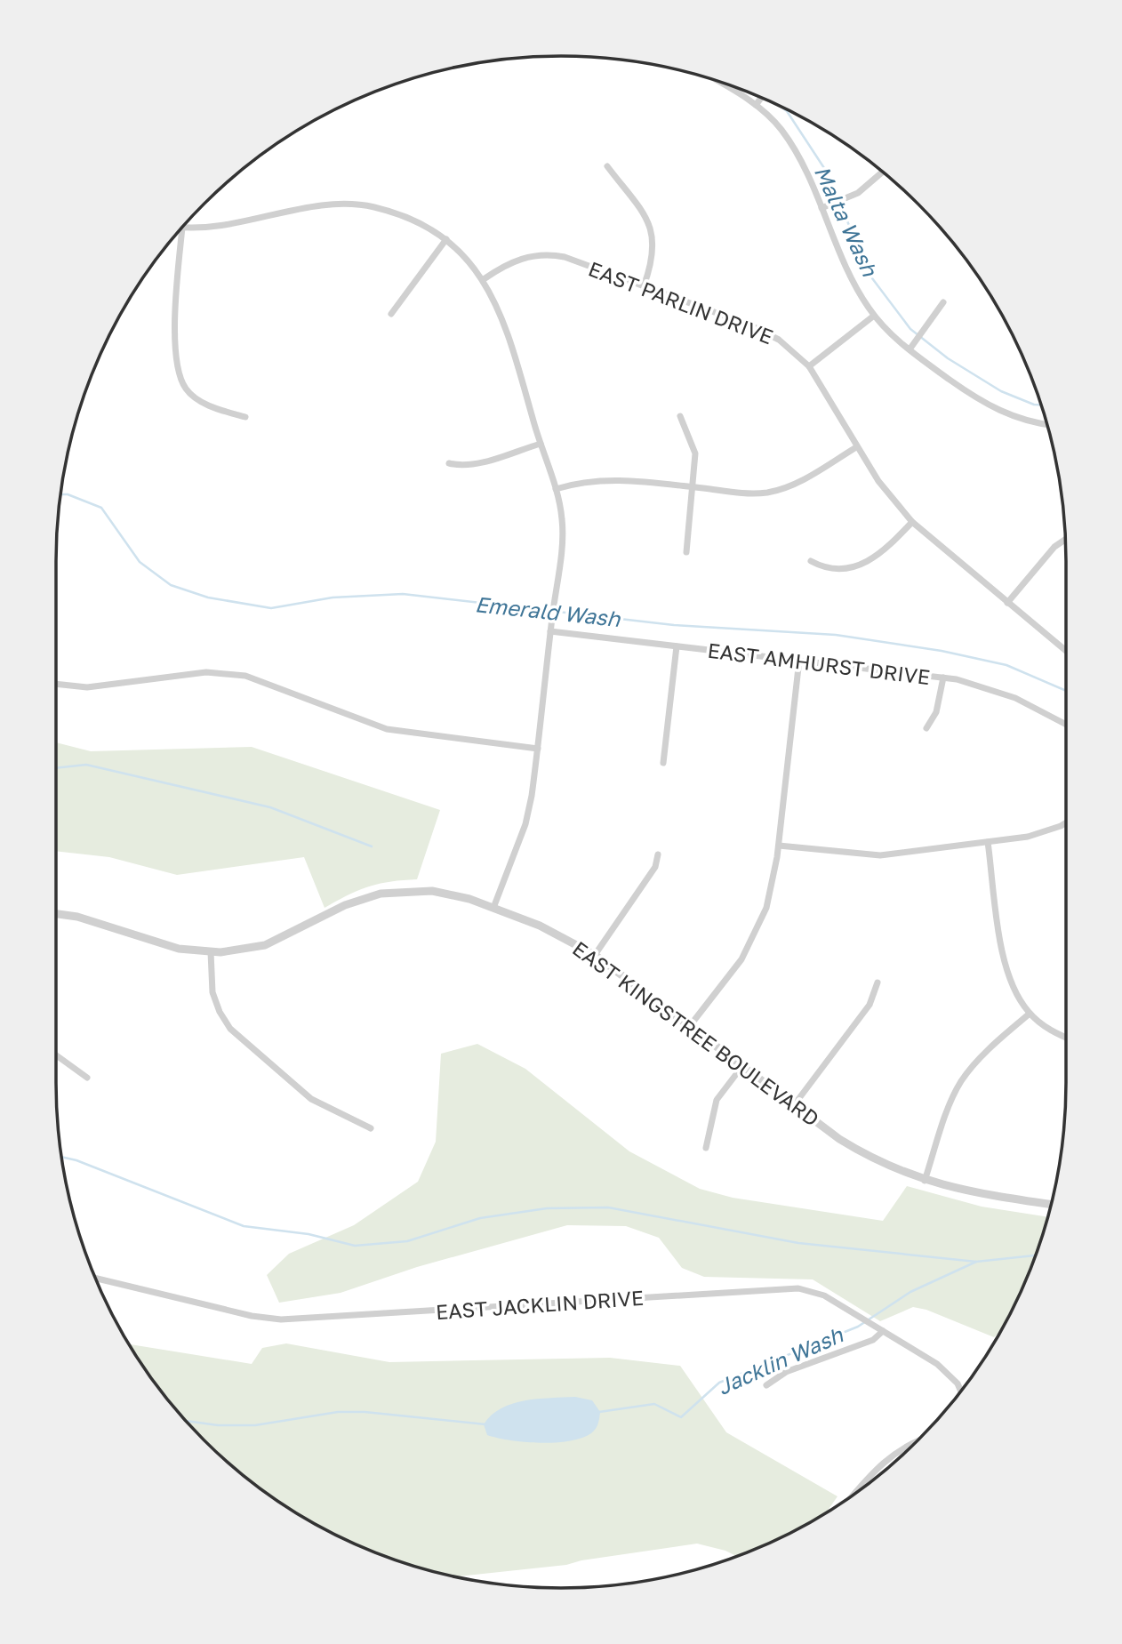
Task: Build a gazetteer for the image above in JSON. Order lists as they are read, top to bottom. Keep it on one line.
{"streets":{"street":["EAST PARLIN DRIVE","EAST AMHURST DRIVE","EAST KINGSTREE BOULEVARD","EAST JACKLIN DRIVE"]},"water":["Malta Wash","Emerald Wash","Jacklin Wash"]}
